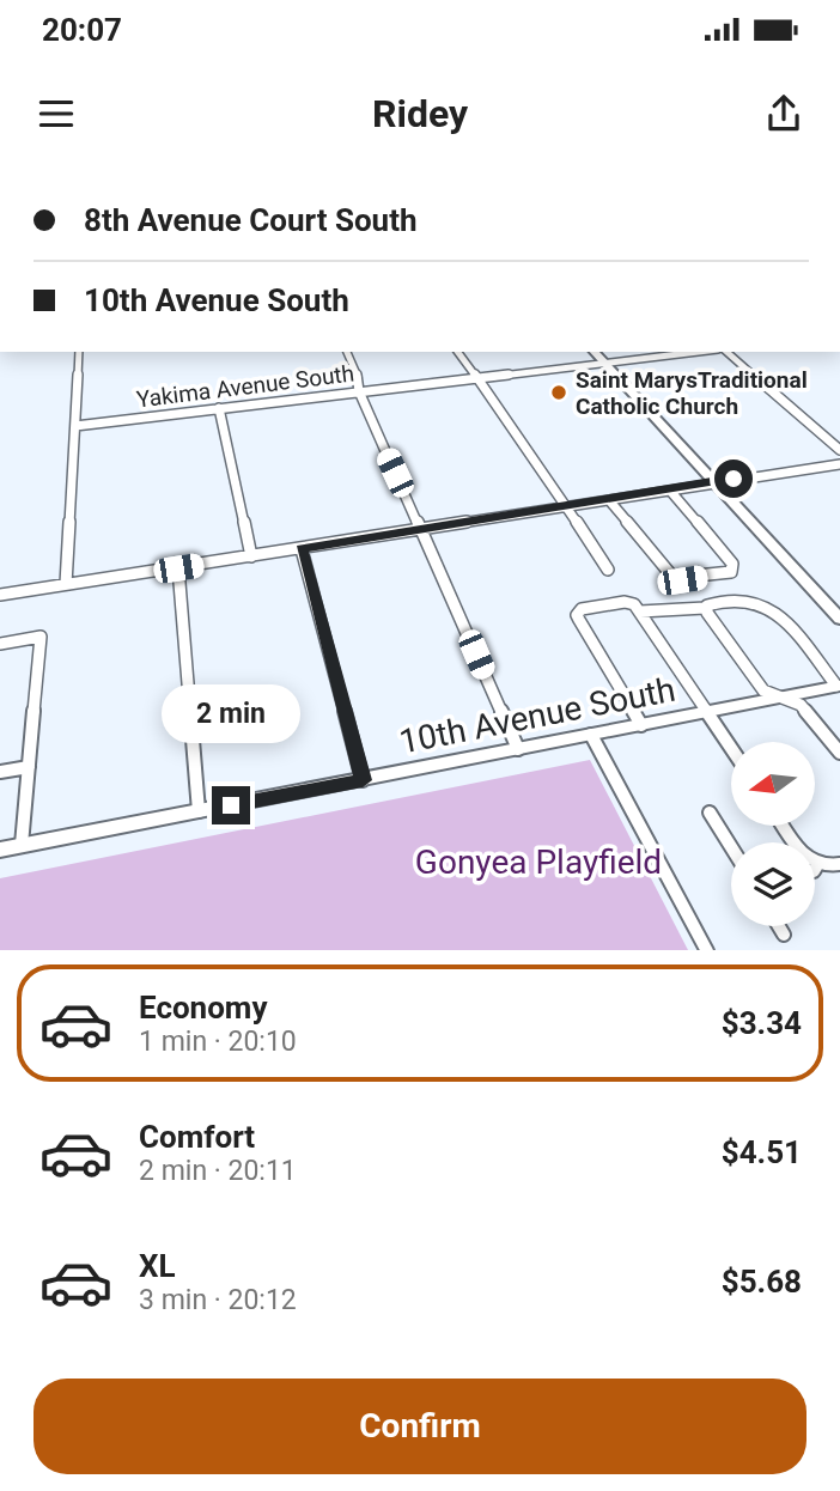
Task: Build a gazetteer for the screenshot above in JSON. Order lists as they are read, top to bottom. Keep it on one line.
{"streets":{"street":["Yakima Avenue South","10th Avenue South"]},"parks":["Gonyea Playfield"],"places":["Saint MarysTraditional Catholic Church"],"north":"left","page":{"status":"20:07","header":"Ridey","banner":["8th Avenue Court South","10th Avenue South"],"bubble":"2 min","list":[{"name":"Economy","note":"1 min · 20:10","value":"$3.34"},{"name":"Comfort","note":"2 min · 20:11","value":"$4.51"},{"name":"XL","note":"3 min · 20:12","value":"$5.68"}],"buttons":"Confirm"}}
